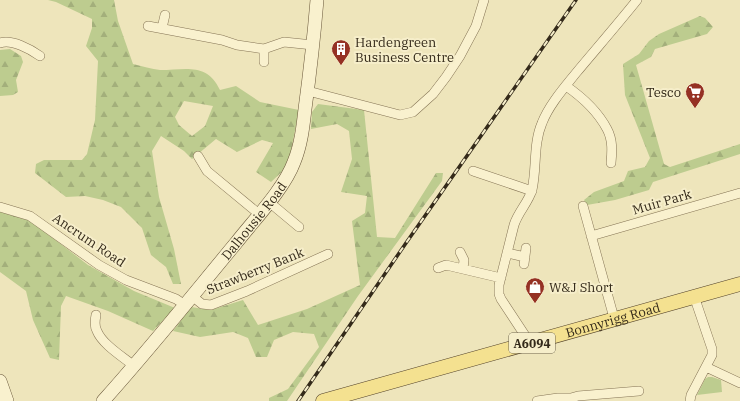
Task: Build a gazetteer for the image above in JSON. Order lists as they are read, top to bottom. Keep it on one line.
{"streets":{"main road":["Dalhousie Road","Bonnyrigg Road","A6094"],"street":["Muir Park","Ancrum Road","Strawberry Bank"]},"crossings":[["Dalhousie Road","Ancrum Road"],["Dalhousie Road","Strawberry Bank"],["Ancrum Road","Strawberry Bank"]],"places":{"building":["Hardengreen Business Centre"],"supermarket":["Tesco"],"shop":["W&J Short"]}}
